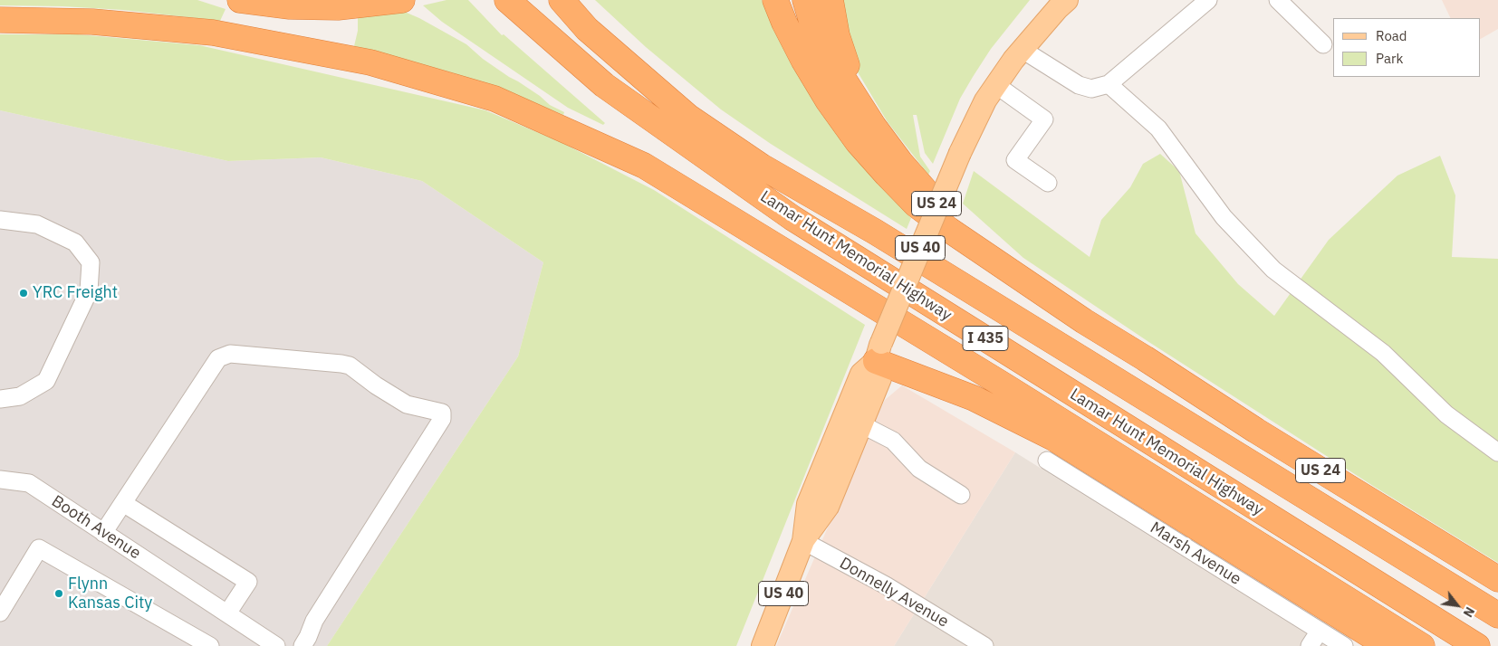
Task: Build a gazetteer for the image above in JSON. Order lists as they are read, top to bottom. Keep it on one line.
{"streets":{"highway":["US 24","Lamar Hunt Memorial Highway","I 435"],"main road":["US 40"],"street":["Booth Avenue","Marsh Avenue","Donnelly Avenue"]},"crossings":[["US 40","Donnelly Avenue"]],"places":["YRC Freight","Flynn Kansas City"],"legend":["Road","Park"],"north":"bottom right"}
